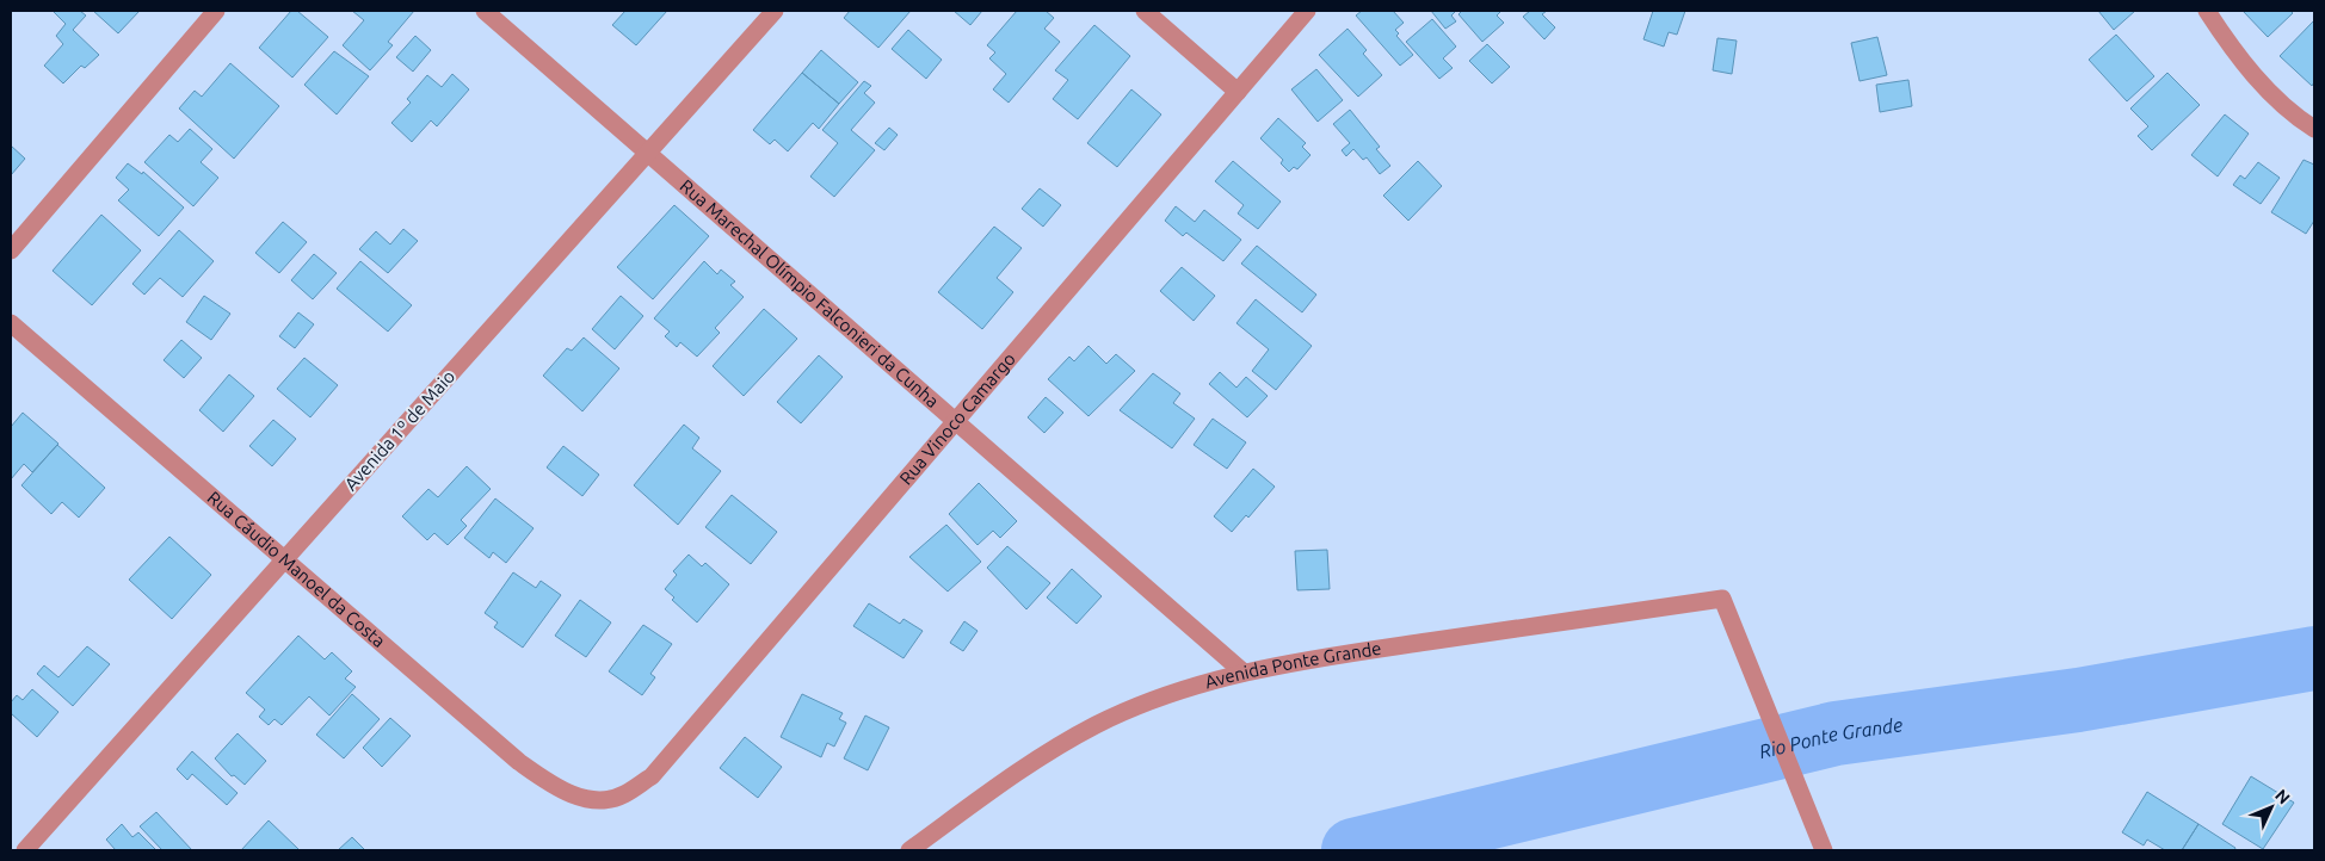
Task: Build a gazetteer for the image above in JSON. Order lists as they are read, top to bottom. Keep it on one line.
{"streets":{"street":["Rua Marechal Olímpio Falconieri da Cunha","Rua Vinoco Camargo","Avenida 1º de Maio","Rua Cáudio Manoel da Costa","Avenida Ponte Grande"]},"crossings":[["Rua Marechal Olímpio Falconieri da Cunha","Rua Vinoco Camargo"],["Rua Marechal Olímpio Falconieri da Cunha","Avenida 1º de Maio"],["Rua Marechal Olímpio Falconieri da Cunha","Avenida Ponte Grande"],["Rua Vinoco Camargo","Rua Cáudio Manoel da Costa"],["Avenida 1º de Maio","Rua Cáudio Manoel da Costa"]],"water":["Rio Ponte Grande"],"north":"top right"}
